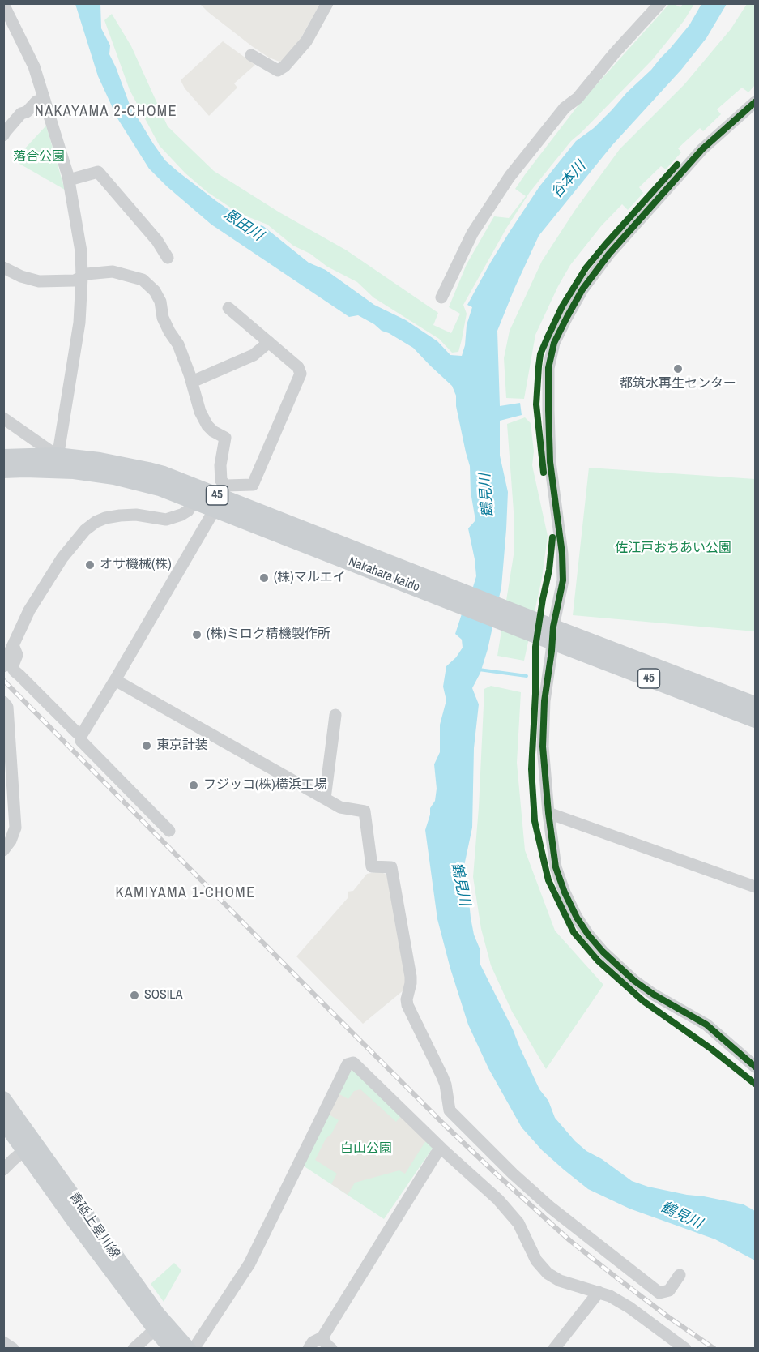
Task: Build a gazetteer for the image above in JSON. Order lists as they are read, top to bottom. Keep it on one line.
{"streets":{"main road":["45","Nakahara kaido","青砥上星川線"]},"districts":["NAKAYAMA 2-CHOME","KAMIYAMA 1-CHOME"],"water":["谷本川","恩田川","鶴見川"],"parks":["落合公園","佐江戸おちあい公園","白山公園"],"places":["都筑水再生センター","オサ機械(株)","(株)マルエイ","(株)ミロク精機製作所","東京計装","フジッコ(株)横浜工場","SOSILA"]}
